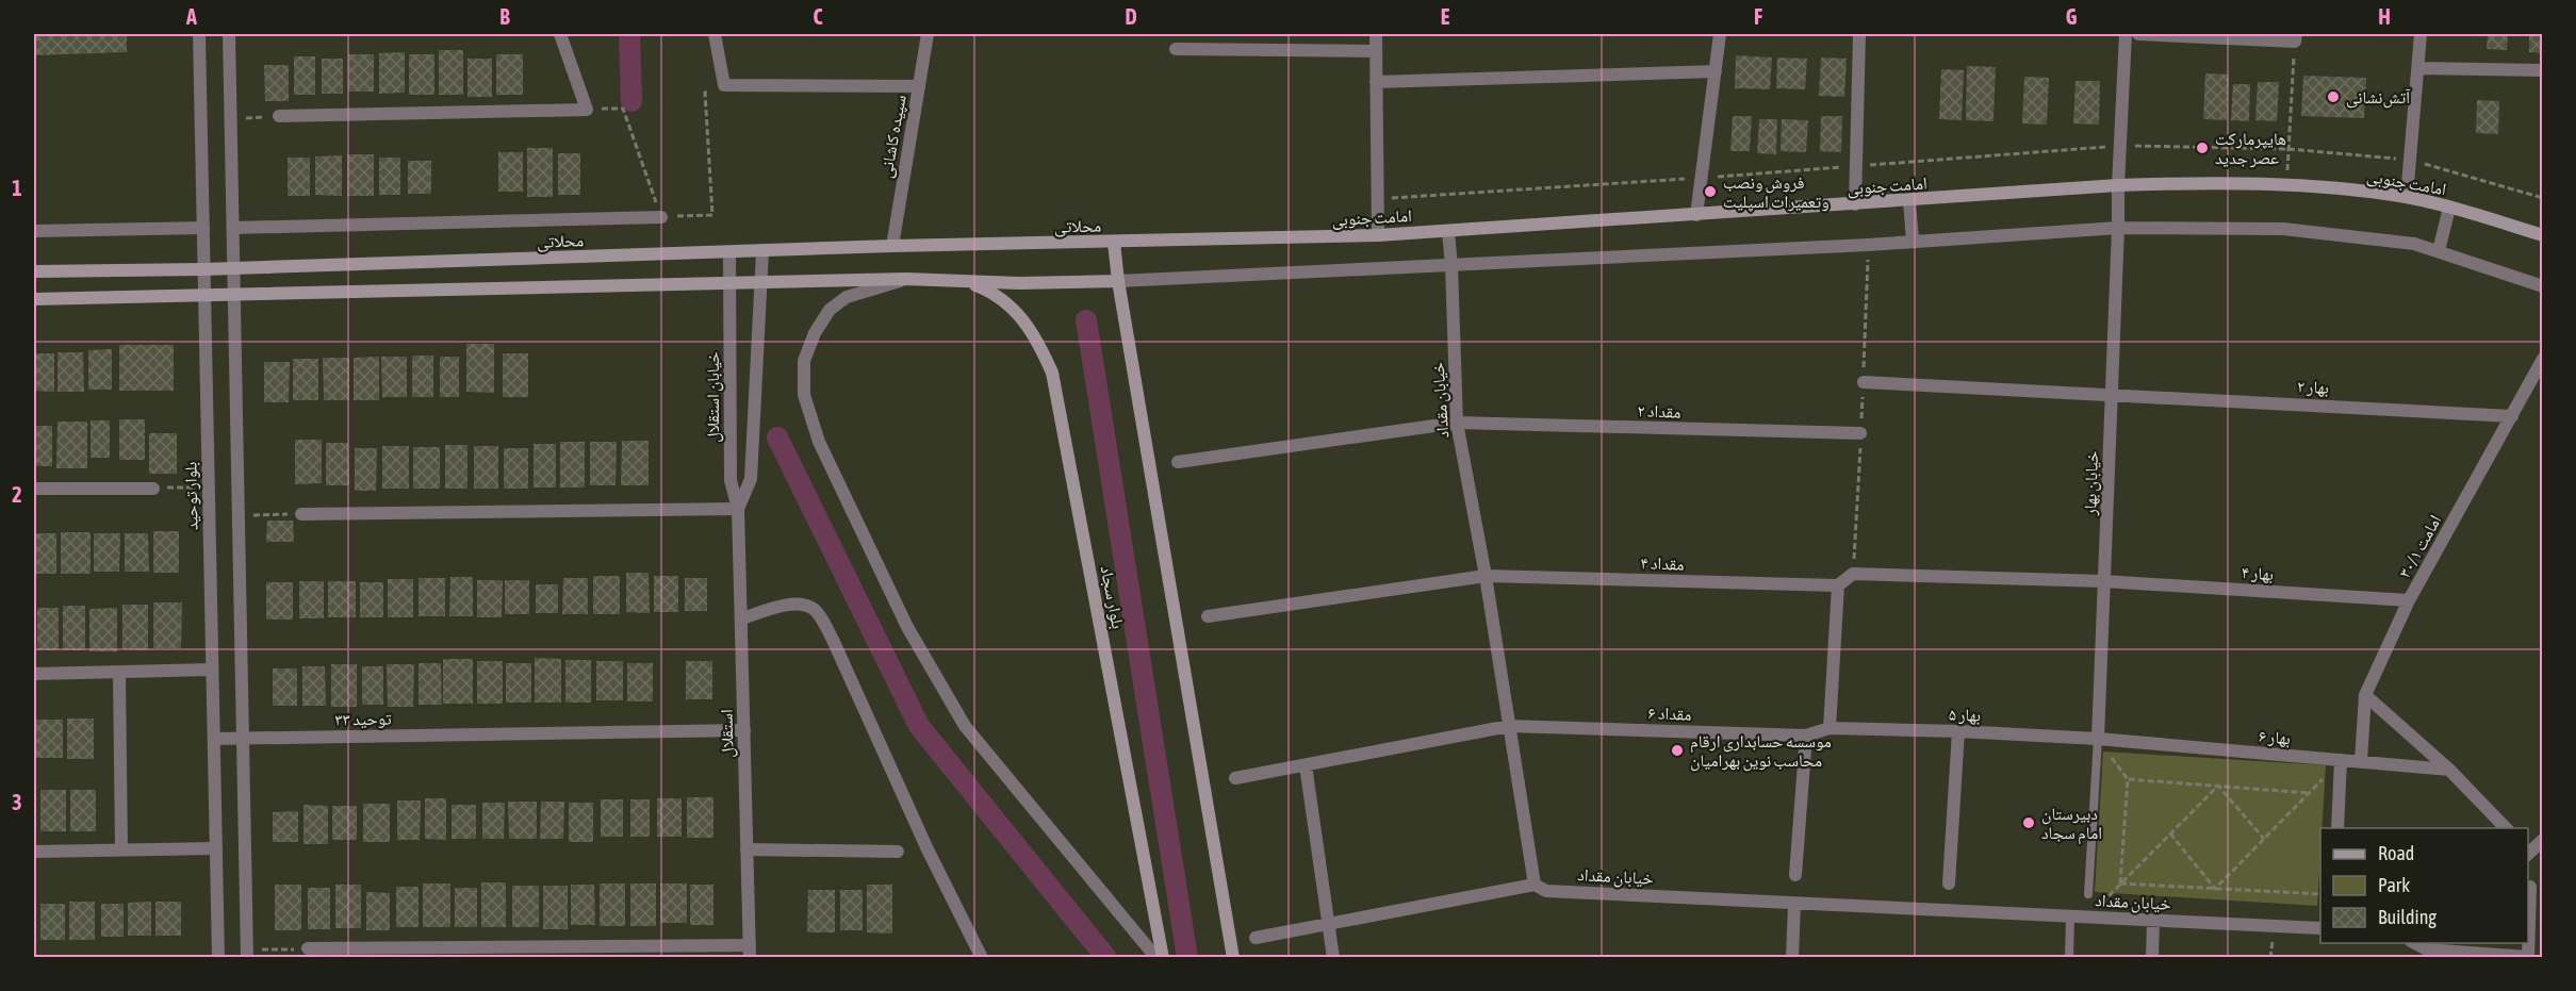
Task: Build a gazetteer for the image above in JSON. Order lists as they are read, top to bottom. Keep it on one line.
{"streets":{"main road":["امامت جنوبی","محلاتی","بلوار سجاد"],"street":["سپیده کاشانی","بهار ۲","خیابان استقلال","خیابان مقداد","مقداد ۲","خیابان بهار","بلوار توحید","امامت ۳۰/۱","مقداد ۴","بهار ۴","مقداد ۶","بهار ۵","توحید ۳۳","استقلال","بهار ۶"]},"crossings":[["سپیده کاشانی","محلاتی"],["امامت جنوبی","محلاتی"],["امامت جنوبی","خیابان مقداد"],["امامت جنوبی","خیابان بهار"],["محلاتی","خیابان استقلال"],["محلاتی","بلوار توحید"],["بهار ۲","خیابان بهار"],["بهار ۲","امامت ۳۰/۱"],["خیابان استقلال","استقلال"],["خیابان مقداد","مقداد ۲"],["خیابان مقداد","مقداد ۴"],["خیابان مقداد","مقداد ۶"],["خیابان بهار","بهار ۴"],["خیابان بهار","بهار ۵"],["خیابان بهار","بهار ۶"],["بلوار توحید","توحید ۳۳"],["امامت ۳۰/۱","بهار ۴"],["امامت ۳۰/۱","بهار ۶"],["مقداد ۶","بهار ۵"],["بهار ۵","بهار ۶"],["توحید ۳۳","استقلال"]],"places":["آتش‌نشانی","هایپرمارکت عصر جدید","فروش ونصب وتعمیرات اسپلیت","موسسه حسابداری ارقام محاسب نوین بهرامیان","دبیرستان امام سجاد"],"legend":["Road","Park","Building"],"grid":{"columns":["A","B","C","D","E","F","G","H"],"rows":["1","2","3"]}}
